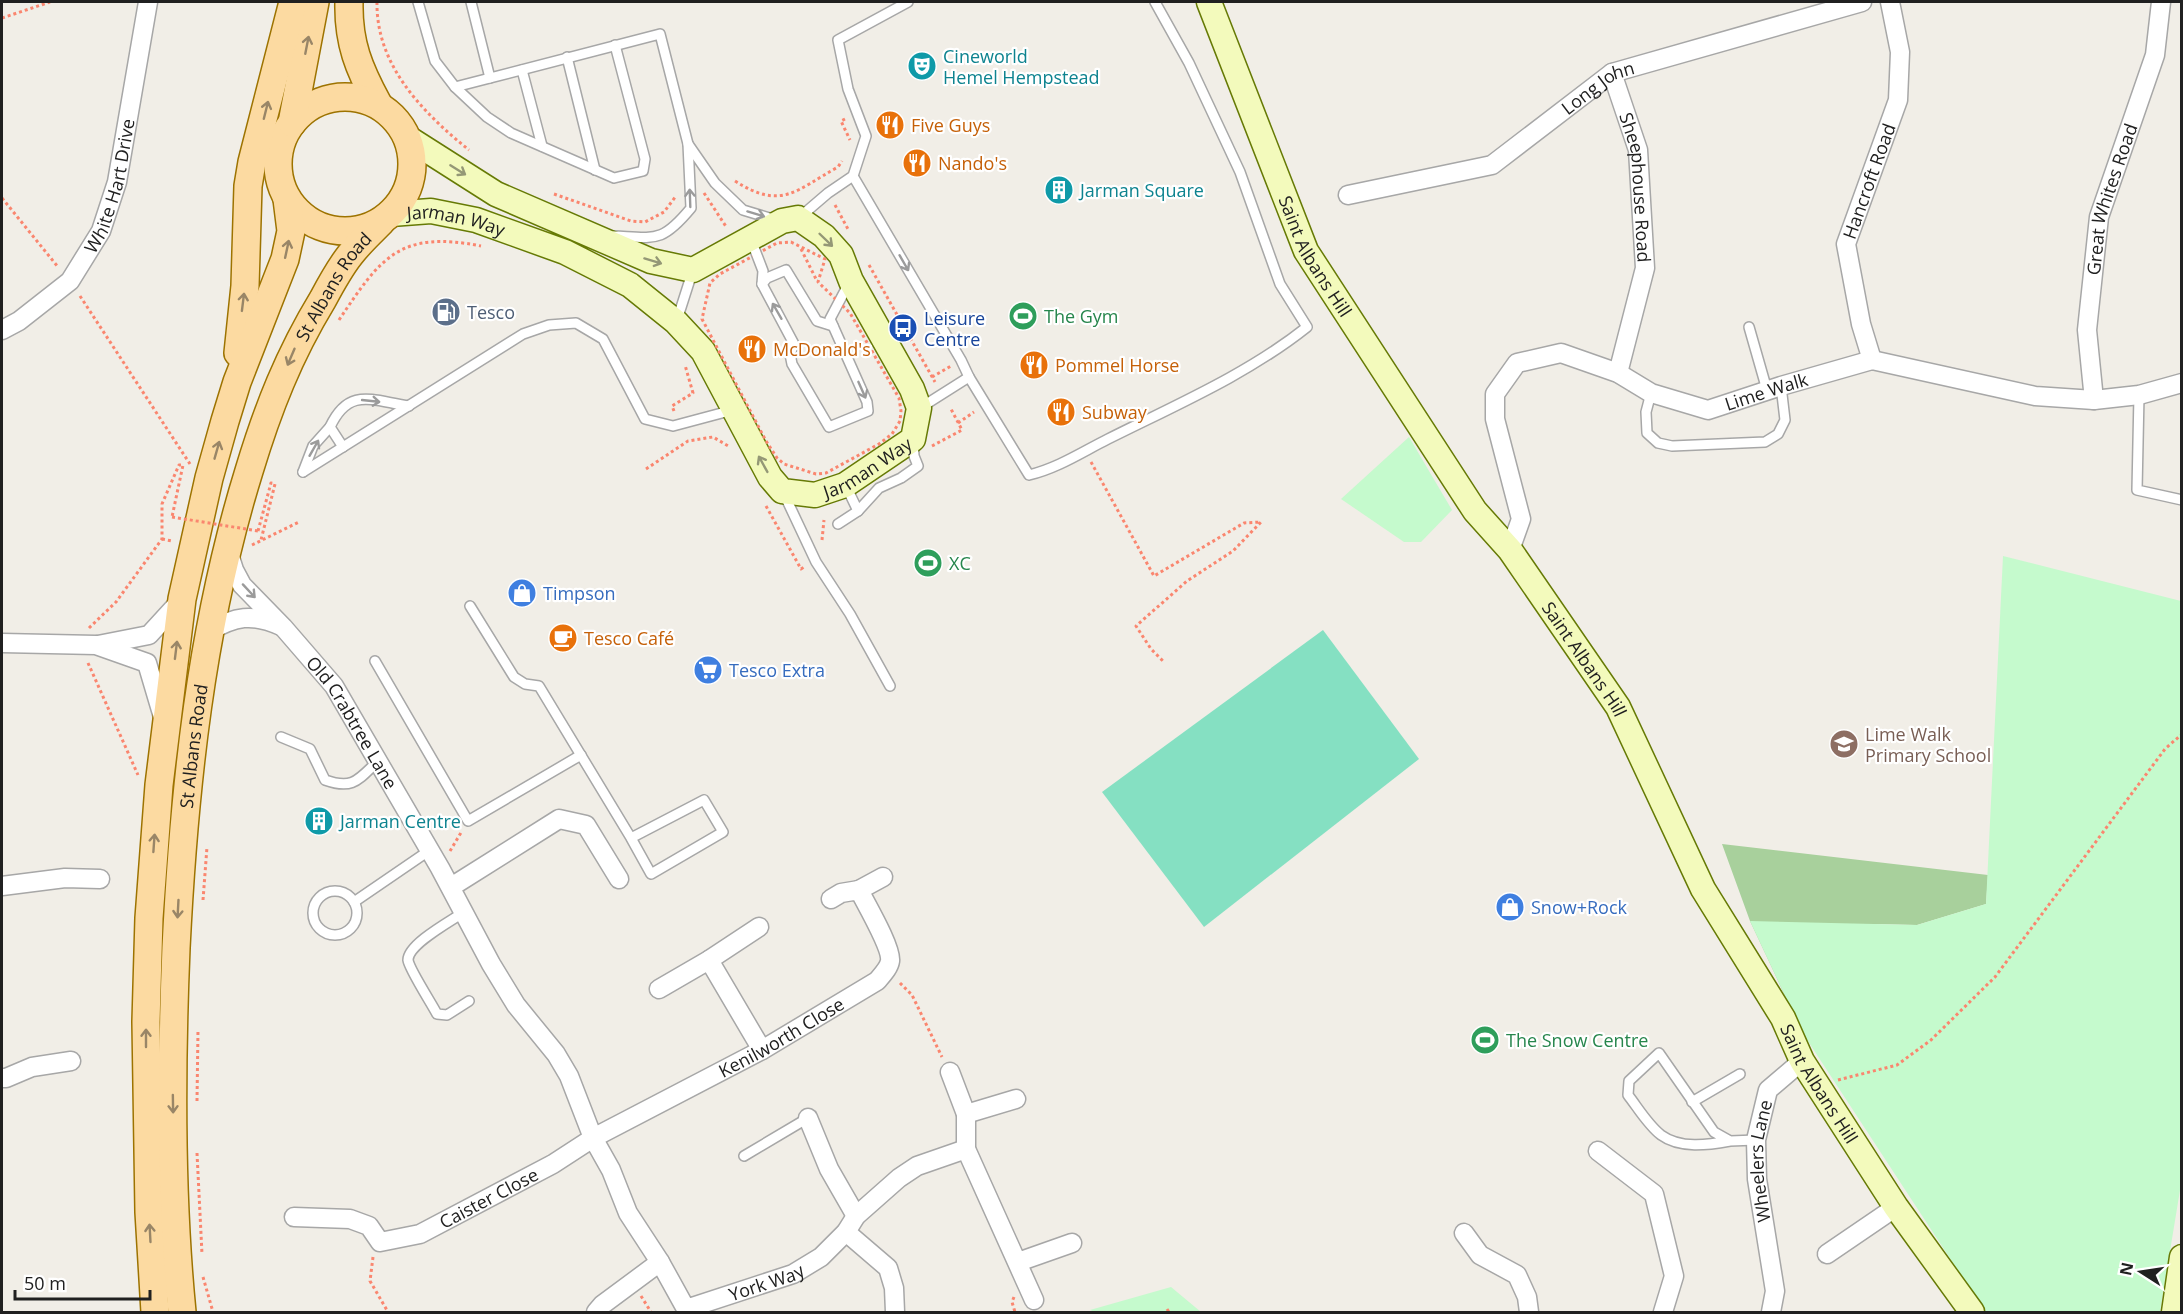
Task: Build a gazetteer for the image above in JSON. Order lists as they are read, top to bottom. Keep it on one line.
{"streets":{"main road":["St Albans Road"],"street":["Long John","Hancroft Road","White Hart Drive","Sheephouse Road","Great Whites Road","Jarman Way","Saint Albans Hill","Lime Walk","Old Crabtree Lane","Kenilworth Close","Wheelers Lane","Caister Close","York Way"]},"crossings":[["Long John","Sheephouse Road"],["Hancroft Road","Lime Walk"],["Sheephouse Road","Lime Walk"],["Great Whites Road","Lime Walk"],["Jarman Way","St Albans Road"],["Saint Albans Hill","Lime Walk"],["Saint Albans Hill","Wheelers Lane"],["St Albans Road","Old Crabtree Lane"],["Old Crabtree Lane","Kenilworth Close"],["Old Crabtree Lane","Caister Close"],["Old Crabtree Lane","York Way"],["Kenilworth Close","Caister Close"],["Kenilworth Close","York Way"],["Caister Close","York Way"]],"places":{"theatre":["Cineworld Hemel Hempstead"],"restaurant":["Five Guys","Nando's","McDonald's","Pommel Horse","Subway"],"building":["Jarman Square","Jarman Centre"],"fuel station":["Tesco"],"sports":["The Gym","XC","The Snow Centre"],"bus stop":["Leisure Centre"],"shop":["Timpson","Snow+Rock"],"cafe":["Tesco Café"],"supermarket":["Tesco Extra"],"school or university":["Lime Walk Primary School"]},"scale_bar":"50 m","north":"left"}
